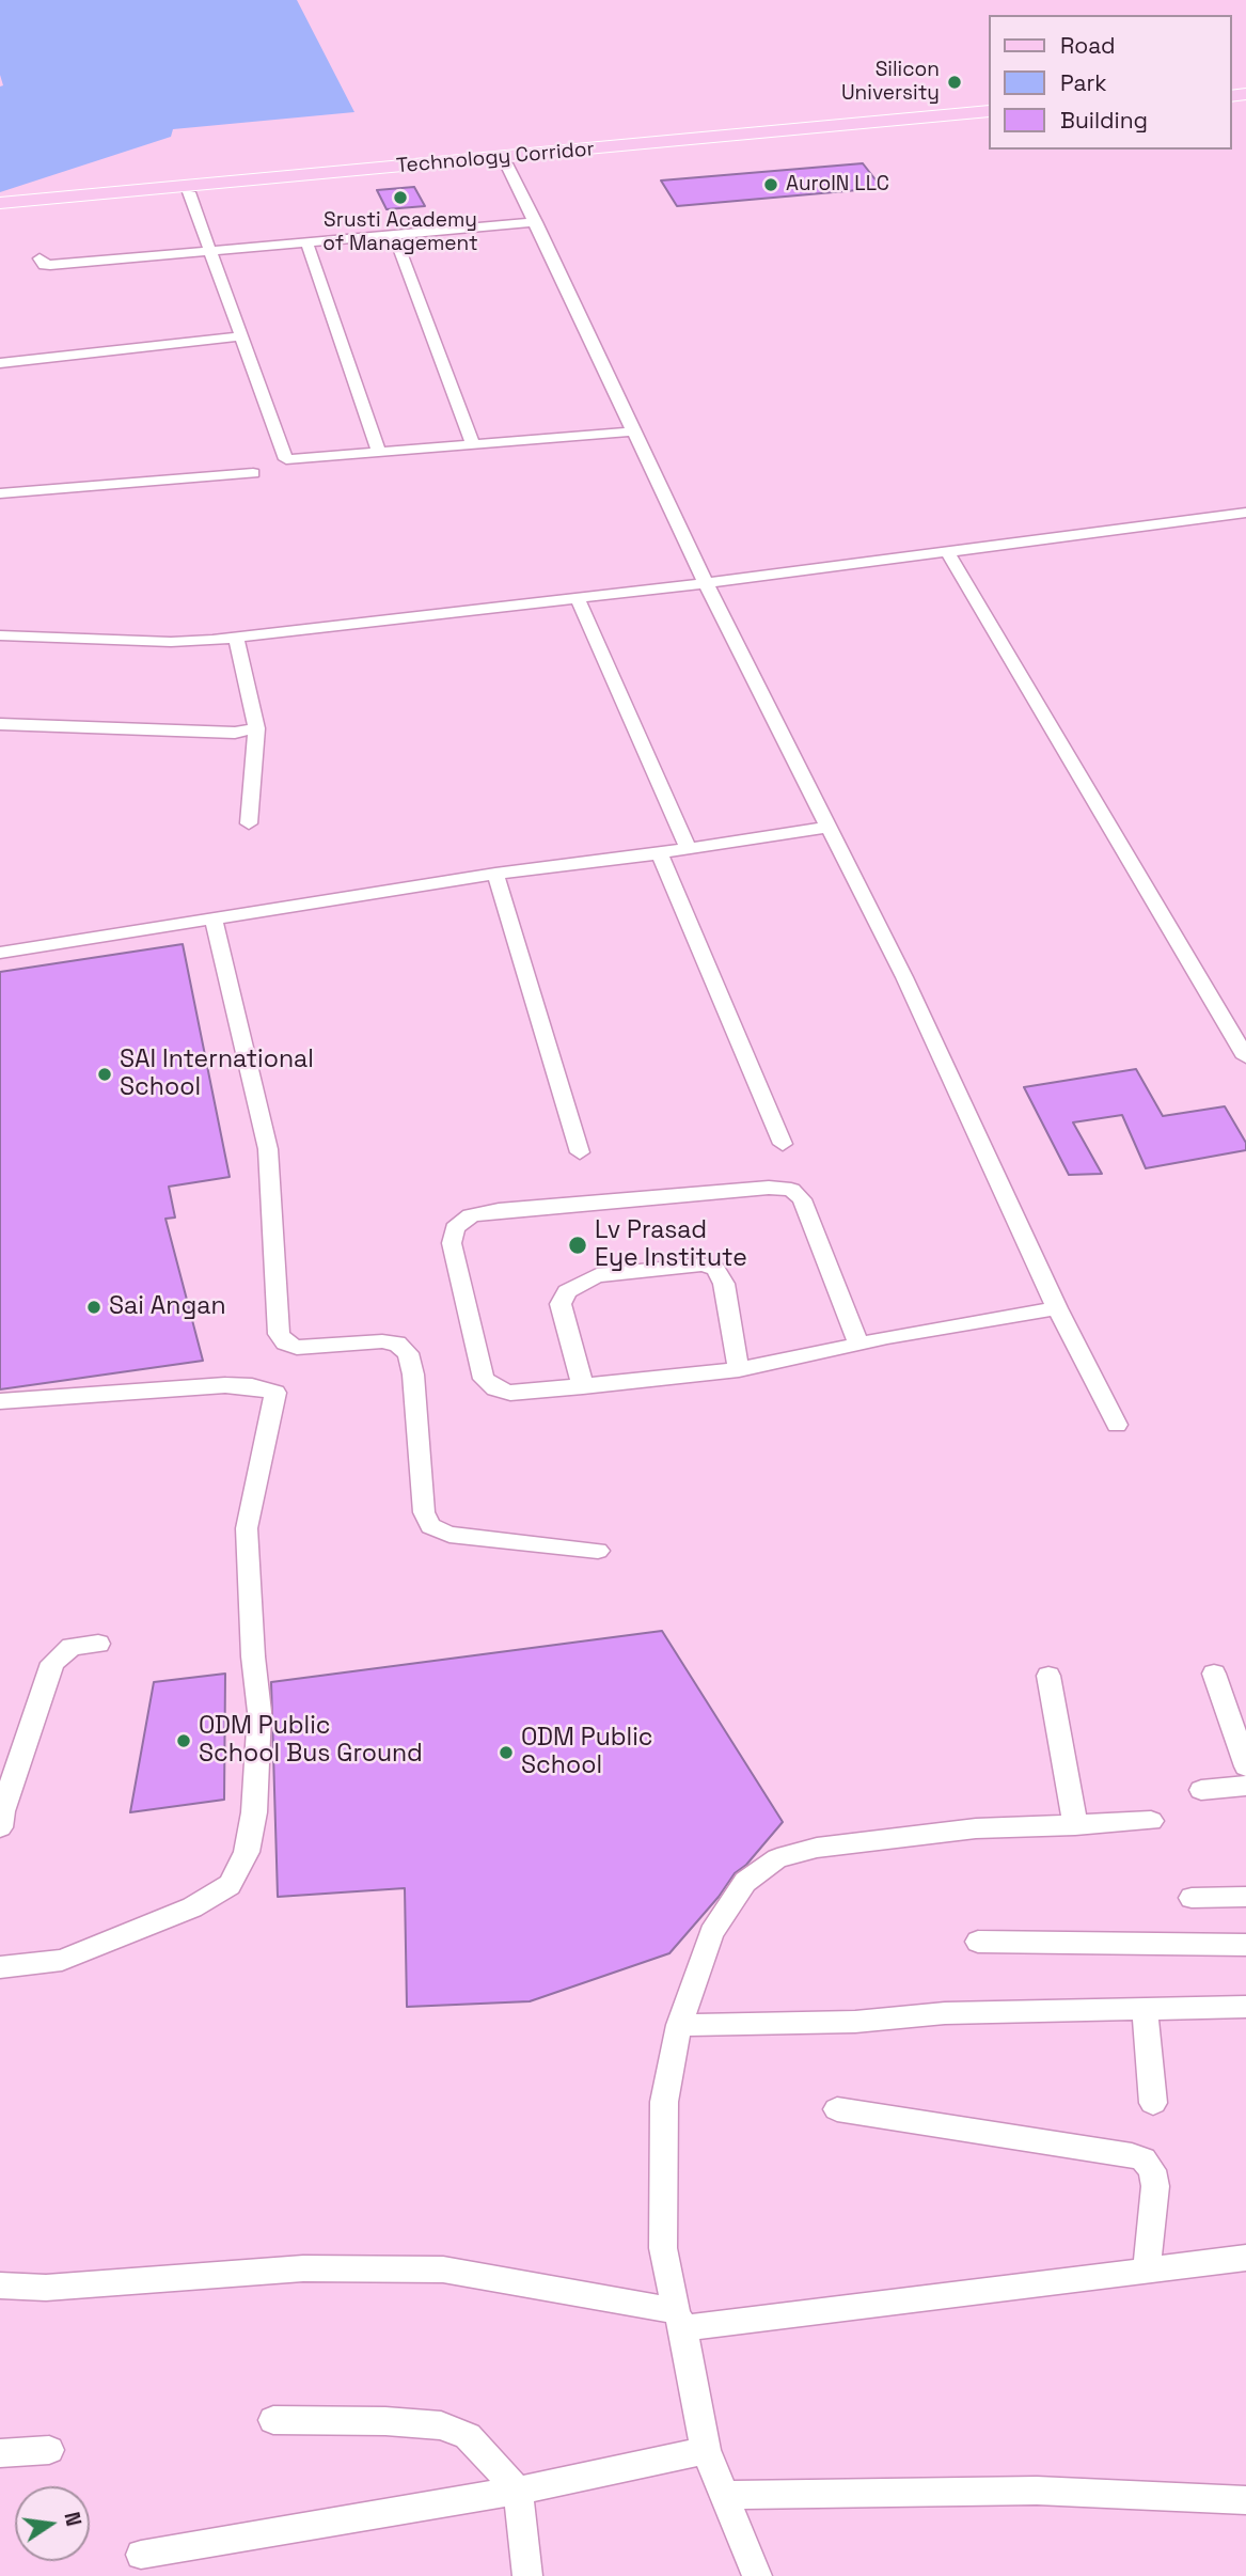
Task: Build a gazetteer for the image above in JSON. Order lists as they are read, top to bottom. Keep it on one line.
{"streets":{"main road":["Technology Corridor"]},"places":["Silicon University","AuroIN LLC","Srusti Academy of Management","SAI International School","Lv Prasad Eye Institute","Sai Angan","ODM Public School Bus Ground","ODM Public School"],"legend":["Road","Park","Building"],"north":"right"}
